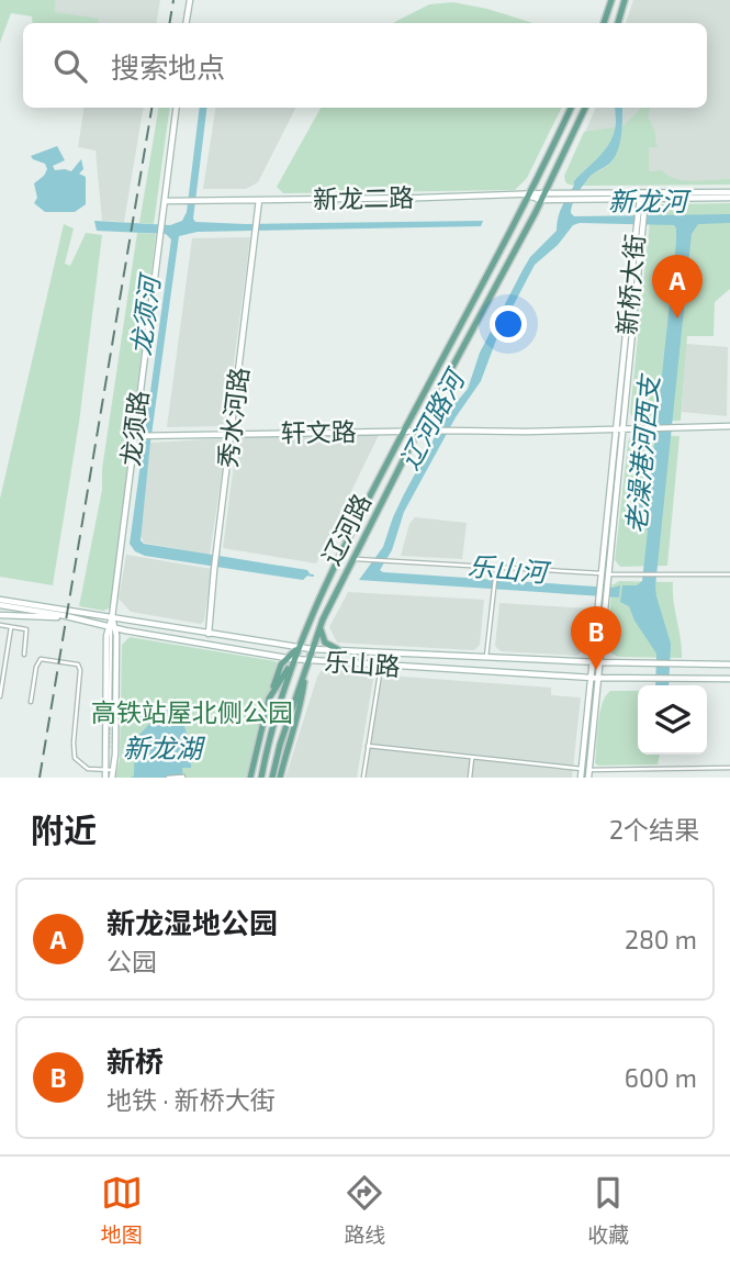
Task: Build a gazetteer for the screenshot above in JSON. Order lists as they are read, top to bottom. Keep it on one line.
{"streets":{"main road":["辽河路"],"street":["新龙二路","新桥大街","秀水河路","龙须路","轩文路","乐山路"]},"crossings":[["新龙二路","秀水河路"],["新龙二路","龙须路"],["新龙二路","辽河路"],["新桥大街","轩文路"],["新桥大街","乐山路"],["秀水河路","轩文路"],["秀水河路","乐山路"],["龙须路","轩文路"],["龙须路","乐山路"],["轩文路","辽河路"],["辽河路","乐山路"]],"water":["新龙河","龙须河","辽河路河","老澡港河西支","乐山河","新龙湖"],"parks":["高铁站屋北侧公园"],"page":{"search":"搜索地点","pins":["A","B"],"heading":["附近","2个结果"],"list":[{"mark":"A","name":"新龙湿地公园","note":"公园","value":"280 m"},{"mark":"B","name":"新桥","note":"地铁 · 新桥大街","value":"600 m"}],"nav":["地图","路线","收藏"]}}
